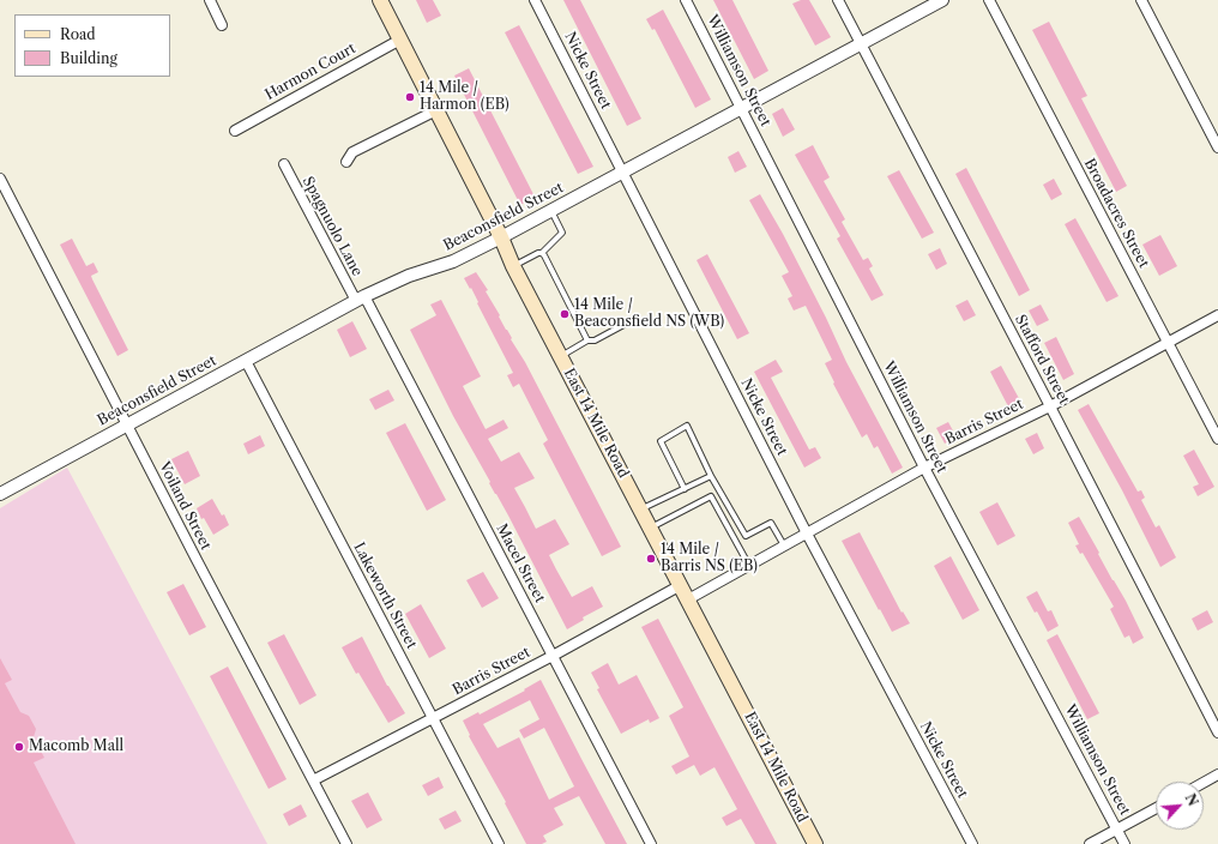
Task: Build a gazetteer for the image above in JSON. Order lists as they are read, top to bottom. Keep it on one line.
{"streets":{"main road":["East 14 Mile Road"],"street":["Nicke Street","Williamson Street","Harmon Court","Broadacres Street","Beaconsfield Street","Spagnuolo Lane","Stafford Street","Barris Street","Voiland Street","Macel Street","Lakeworth Street"]},"crossings":[["Nicke Street","Beaconsfield Street"],["Nicke Street","Barris Street"],["Williamson Street","Beaconsfield Street"],["Williamson Street","Barris Street"],["Harmon Court","East 14 Mile Road"],["Broadacres Street","Barris Street"],["Beaconsfield Street","Spagnuolo Lane"],["Beaconsfield Street","Stafford Street"],["Beaconsfield Street","East 14 Mile Road"],["Beaconsfield Street","Voiland Street"],["Beaconsfield Street","Macel Street"],["Beaconsfield Street","Lakeworth Street"],["Spagnuolo Lane","Macel Street"],["Stafford Street","Barris Street"],["Barris Street","East 14 Mile Road"],["Barris Street","Voiland Street"],["Barris Street","Macel Street"],["Barris Street","Lakeworth Street"]],"places":["14 Mile / Harmon (EB)","14 Mile / Beaconsfield NS (WB)","14 Mile / Barris NS (EB)","Macomb Mall"],"legend":["Road","Building"],"north":"top right"}
